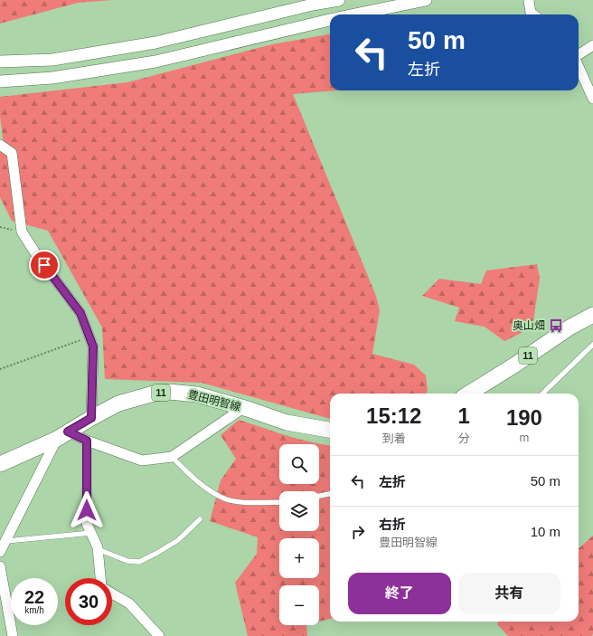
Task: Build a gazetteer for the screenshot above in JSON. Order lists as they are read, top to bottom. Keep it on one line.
{"streets":{"main road":["11","豊田明智線"]},"places":{"bus stop":["奥山畑"]},"page":{"turn":["50 m","左折"],"eta":["15:12","到着","1","分","190","m"],"map_buttons":["+","−"],"list":[{"name":"左折","value":"50 m"},{"name":"右折","note":"豊田明智線","value":"10 m"}],"buttons":["終了","共有"],"speed":"22 km/h","limit":"30"}}
